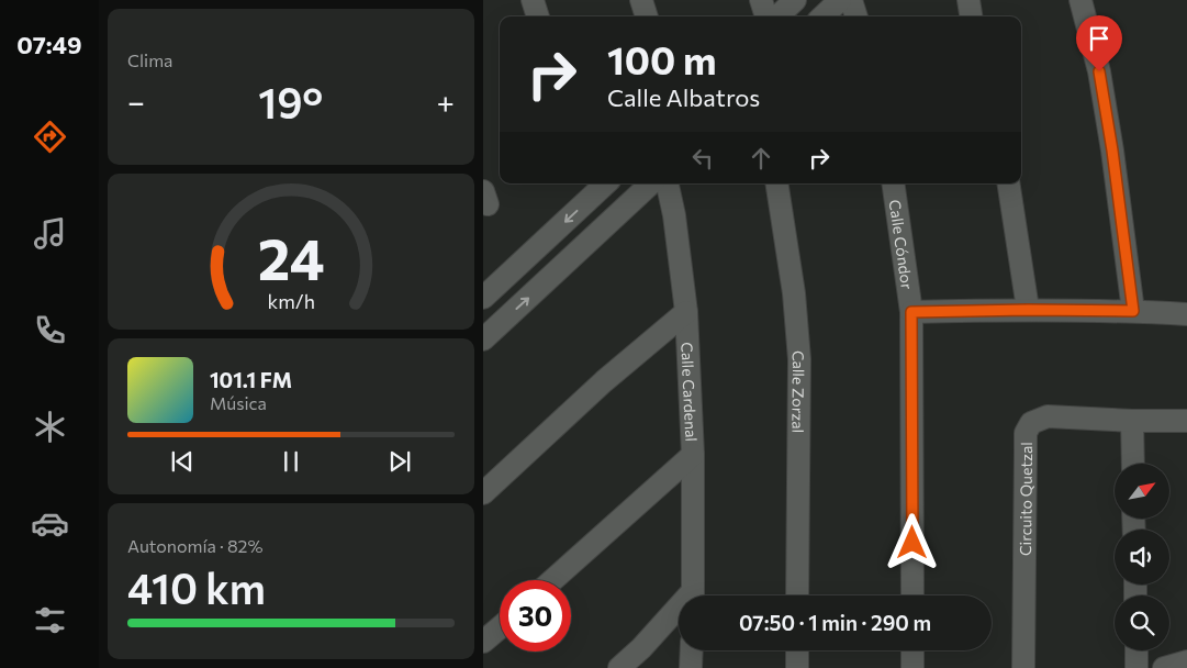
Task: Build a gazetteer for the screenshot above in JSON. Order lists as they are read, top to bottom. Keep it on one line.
{"streets":{"street":["Calle Cóndor","Calle Cardenal","Calle Zorzal","Circuito Quetzal"]},"north":"top right","page":{"tabs":"07:49","tile":["Clima",["Autonomía · 82%","410 km"]],"turn":["100 m","Calle Albatros"],"heat":["−","19°","+"],"song":["101.1 FM","Música"],"limit":"30","trip":"07:50 · 1 min · 290 m","gauge":["24","km/h"]}}
